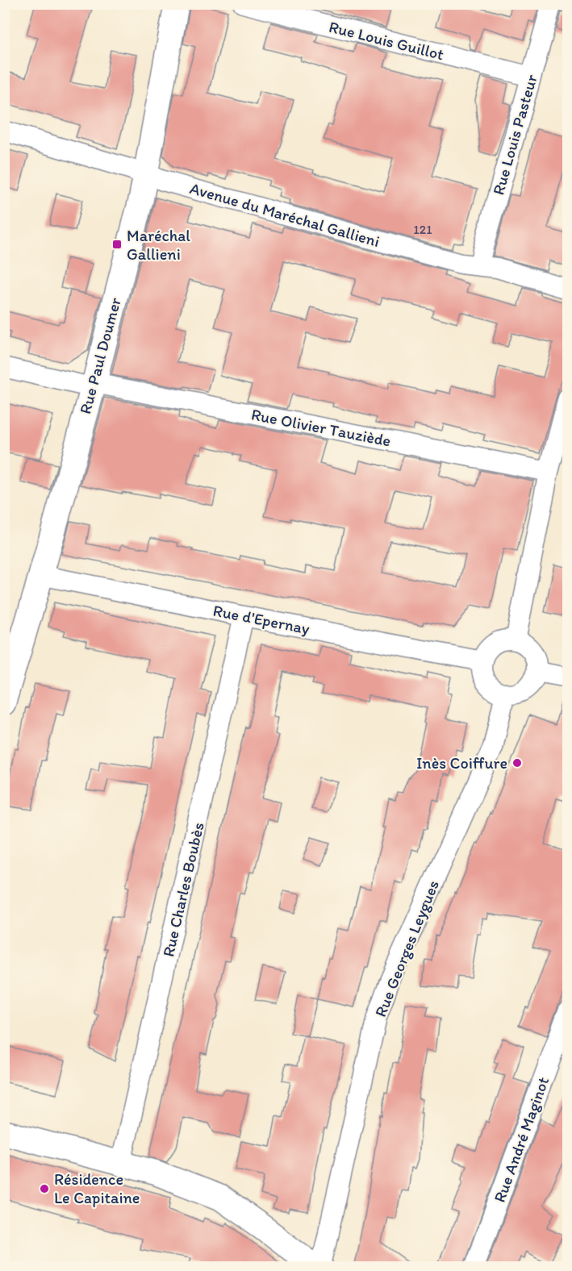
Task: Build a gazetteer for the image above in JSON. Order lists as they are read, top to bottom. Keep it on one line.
{"streets":{"street":["Rue Louis Guillot","Rue Louis Pasteur","Avenue du Maréchal Gallieni","Rue Paul Doumer","Rue Olivier Tauziède","Rue d'Epernay","Rue Charles Boubès","Rue Georges Leygues","Rue André Maginot"]},"crossings":[["Rue Louis Guillot","Rue Louis Pasteur"],["Rue Louis Pasteur","Avenue du Maréchal Gallieni"],["Avenue du Maréchal Gallieni","Rue Paul Doumer"],["Rue Paul Doumer","Rue Olivier Tauziède"],["Rue Paul Doumer","Rue d'Epernay"],["Rue d'Epernay","Rue Charles Boubès"],["Rue d'Epernay","Rue Georges Leygues"]],"places":{"transit":["Maréchal Gallieni"],"other":["Inès Coiffure","Résidence Le Capitaine"]},"house_numbers":["121"]}
